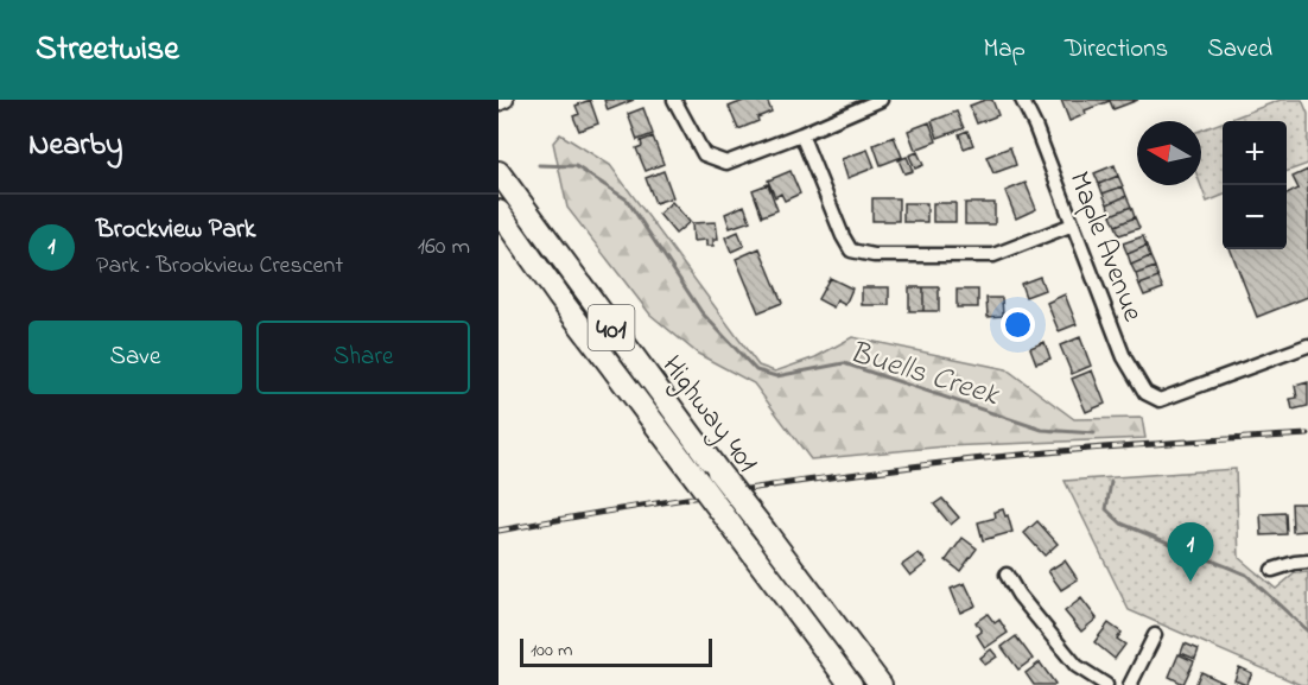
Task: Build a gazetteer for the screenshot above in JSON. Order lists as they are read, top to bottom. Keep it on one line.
{"streets":{"highway":["401","Highway 401"],"street":["Maple Avenue"]},"water":["Buells Creek"],"scale_bar":"100 m","north":"left","page":{"header":"Streetwise","nav":["Map","Directions","Saved"],"heading":"Nearby","map_buttons":["+","−"],"list":[{"mark":"1","name":"Brockview Park","note":"Park · Brookview Crescent","value":"160 m"}],"buttons":["Save","Share"],"pins":"1","scale":"100 m"}}
